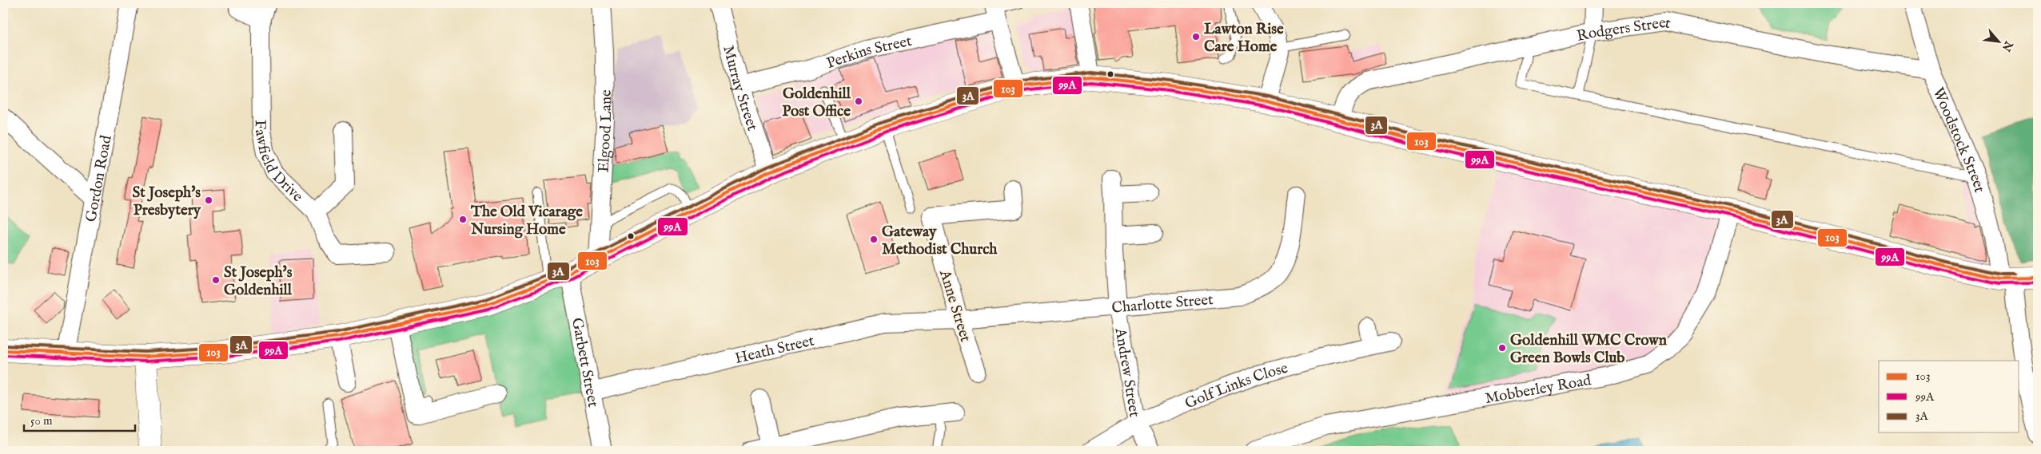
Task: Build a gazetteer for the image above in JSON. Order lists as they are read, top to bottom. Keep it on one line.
{"streets":{"street":["Rodgers Street","Perkins Street","Murray Street","Elgood Lane","Woodstock Street","Fawfield Drive","Gordon Road","Charlotte Street","Anne Street","Heath Street","Garbett Street","Andrew Street","Golf Links Close","Mobberley Road"]},"crossings":[["Rodgers Street","Woodstock Street"],["Perkins Street","Murray Street"],["Charlotte Street","Anne Street"],["Charlotte Street","Heath Street"],["Charlotte Street","Andrew Street"],["Anne Street","Heath Street"],["Heath Street","Garbett Street"],["Andrew Street","Golf Links Close"]],"places":["Lawton Rise Care Home","Goldenhill Post Office","St Joseph's Presbytery","The Old Vicarage Nursing Home","Gateway Methodist Church","St Joseph's Goldenhill","Goldenhill WMC Crown Green Bowls Club"],"lines":["transit line 3A","transit line 103","transit line 99A"],"legend":["103","99A","3A"],"scale_bar":"50 m","north":"bottom right"}
